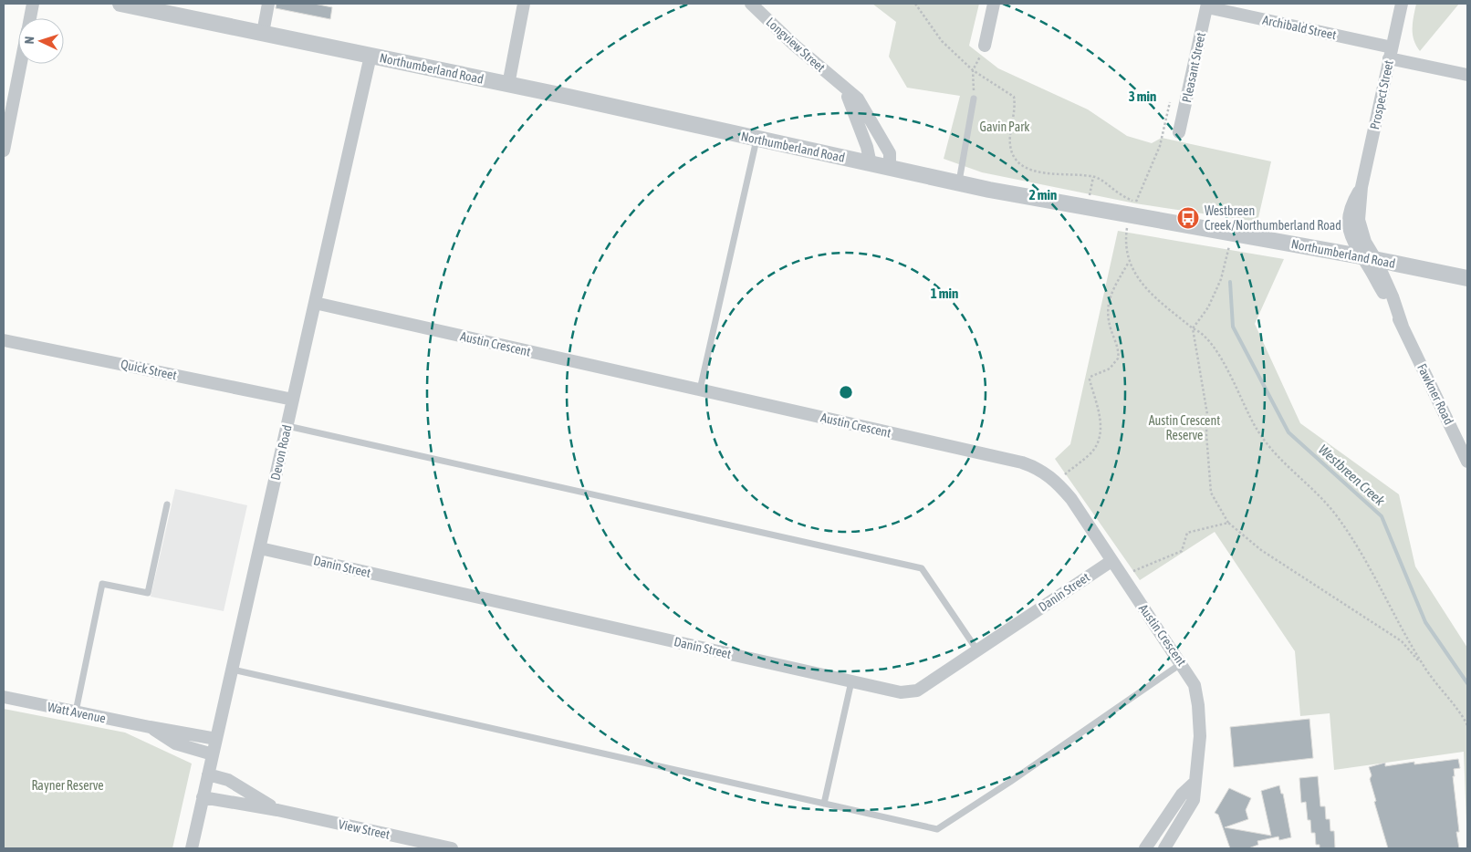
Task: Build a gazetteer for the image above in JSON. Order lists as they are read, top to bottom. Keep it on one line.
{"streets":{"street":["Archibald Street","Longview Street","Pleasant Street","Northumberland Road","Prospect Street","Austin Crescent","Quick Street","Fawkner Road","Devon Road","Danin Street","Watt Avenue","View Street"]},"crossings":[["Archibald Street","Pleasant Street"],["Archibald Street","Prospect Street"],["Longview Street","Northumberland Road"],["Northumberland Road","Prospect Street"],["Northumberland Road","Fawkner Road"],["Northumberland Road","Devon Road"],["Prospect Street","Fawkner Road"],["Austin Crescent","Devon Road"],["Austin Crescent","Danin Street"],["Quick Street","Devon Road"],["Devon Road","Danin Street"],["Devon Road","Watt Avenue"],["Devon Road","View Street"]],"water":["Westbreen Creek"],"parks":["Gavin Park","Austin Crescent Reserve","Rayner Reserve"],"places":{"bus stop":["Westbreen Creek/Northumberland Road"]},"north":"left","rings":["3 min","2 min","1 min"]}
